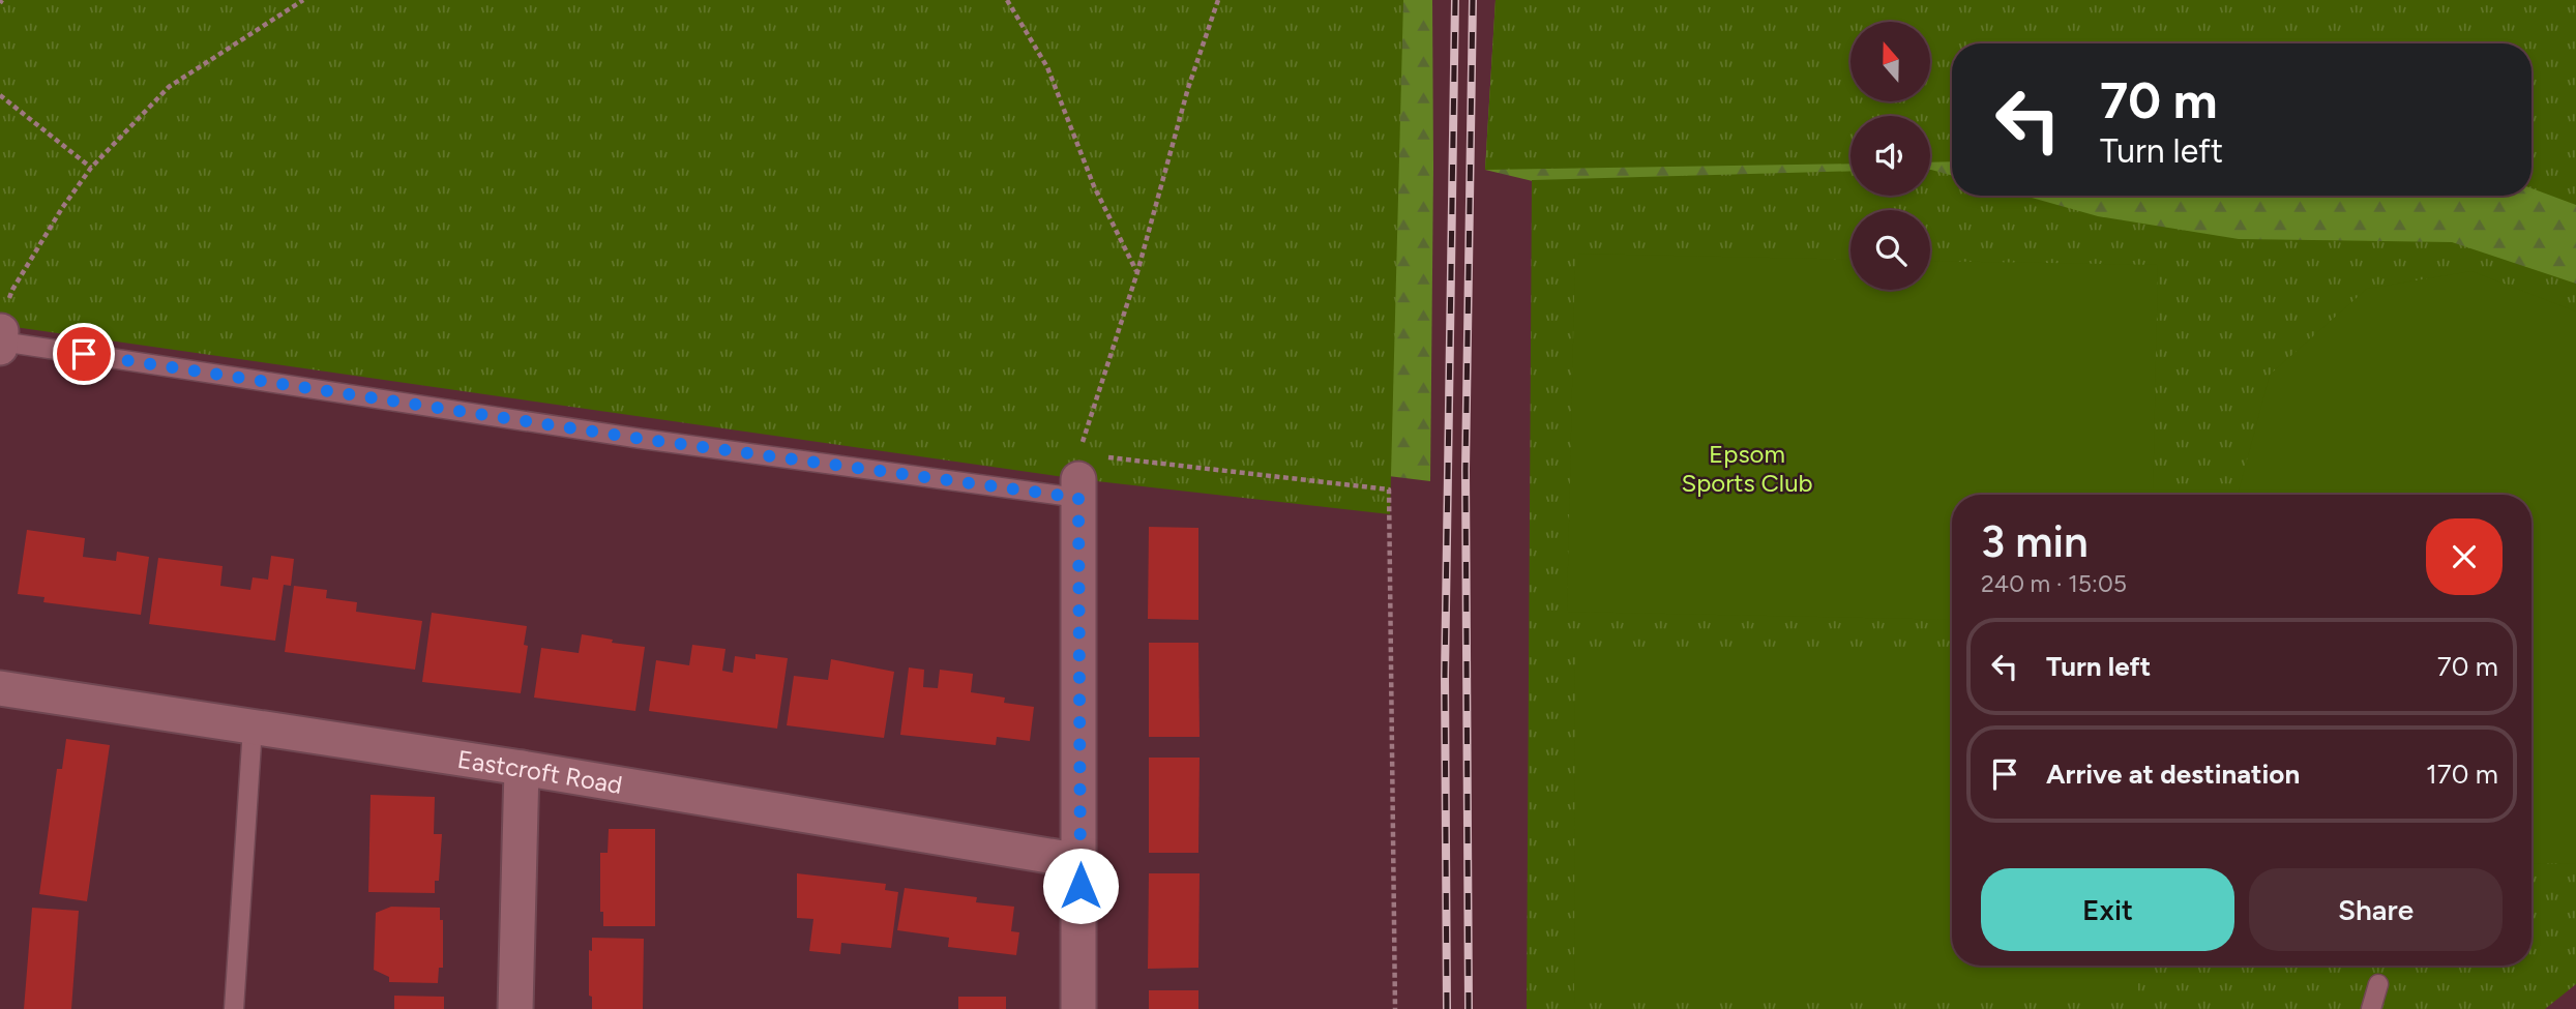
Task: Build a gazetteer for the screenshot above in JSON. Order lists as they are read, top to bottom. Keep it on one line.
{"streets":{"street":["Eastcroft Road"]},"parks":["Epsom Sports Club"],"north":"top","page":{"turn":["70 m","Turn left"],"heading":["3 min","240 m · 15:05"],"list":[{"name":"Turn left","value":"70 m"},{"name":"Arrive at destination","value":"170 m"}],"buttons":["Exit","Share"]}}
